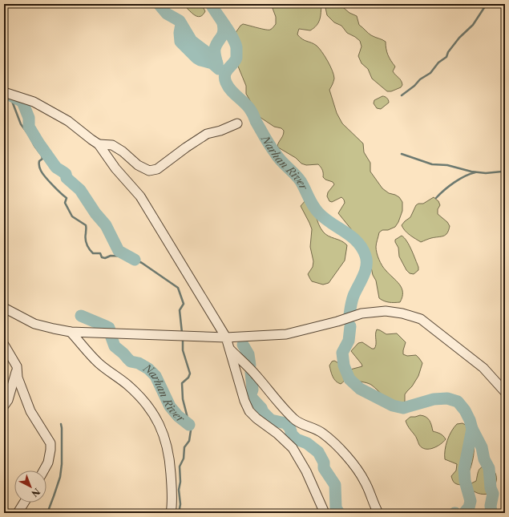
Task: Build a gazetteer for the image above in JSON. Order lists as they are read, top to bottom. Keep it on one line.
{"water":["Narhan River"],"north":"bottom right"}
